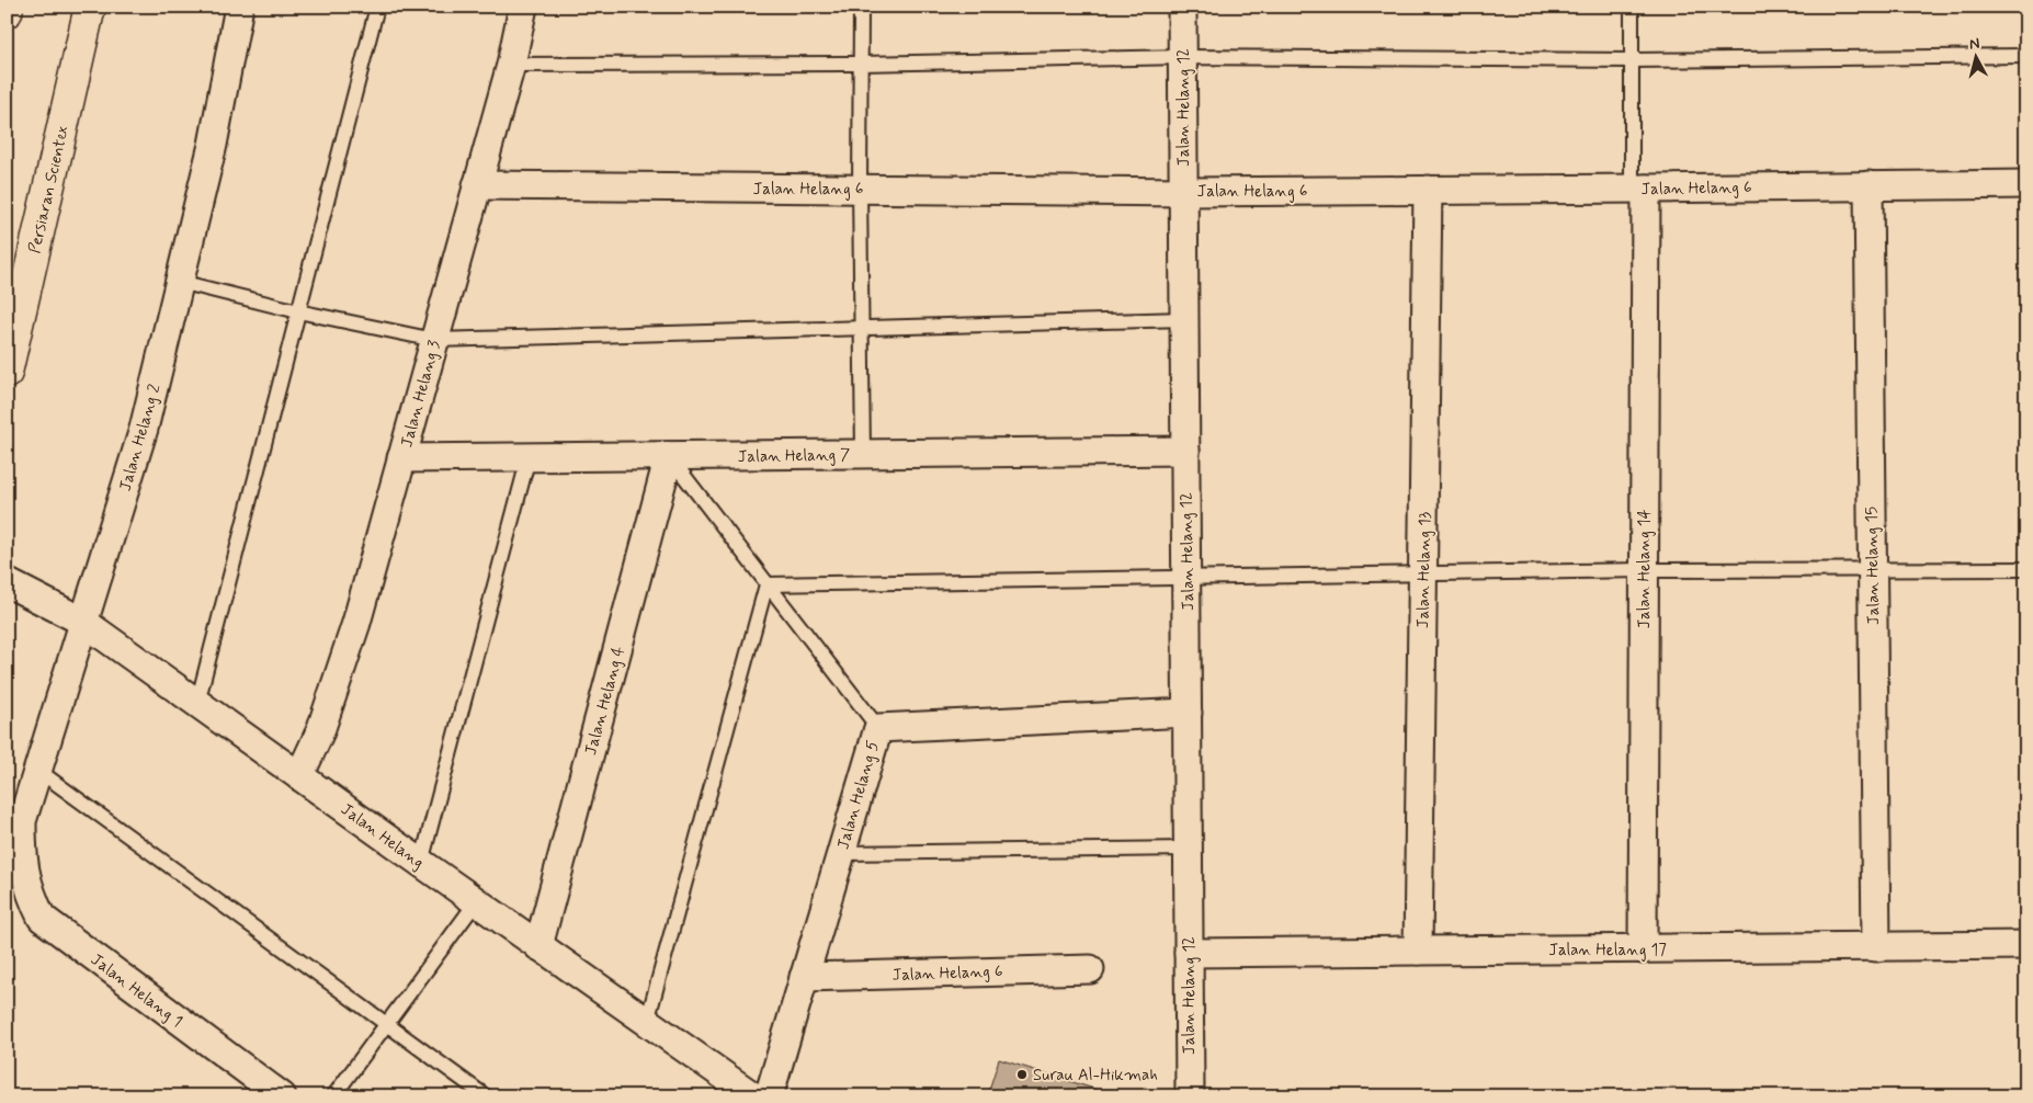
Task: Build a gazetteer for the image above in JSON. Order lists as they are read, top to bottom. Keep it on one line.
{"streets":{"main road":["Persiaran Scientex"],"street":["Jalan Helang 12","Jalan Helang 6","Jalan Helang 3","Jalan Helang 2","Jalan Helang 7","Jalan Helang 15","Jalan Helang 14","Jalan Helang 13","Jalan Helang 4","Jalan Helang 5","Jalan Helang","Jalan Helang 17","Jalan Helang 1"]},"crossings":[["Jalan Helang 12","Jalan Helang 6"],["Jalan Helang 12","Jalan Helang 7"],["Jalan Helang 12","Jalan Helang 5"],["Jalan Helang 12","Jalan Helang 17"],["Jalan Helang 6","Jalan Helang 3"],["Jalan Helang 6","Jalan Helang 15"],["Jalan Helang 6","Jalan Helang 14"],["Jalan Helang 6","Jalan Helang 13"],["Jalan Helang 6","Jalan Helang 5"],["Jalan Helang 3","Jalan Helang 7"],["Jalan Helang 3","Jalan Helang"],["Jalan Helang 2","Jalan Helang"],["Jalan Helang 2","Jalan Helang 1"],["Jalan Helang 7","Jalan Helang 4"],["Jalan Helang 15","Jalan Helang 17"],["Jalan Helang 14","Jalan Helang 17"],["Jalan Helang 13","Jalan Helang 17"],["Jalan Helang 4","Jalan Helang"]],"places":["Surau Al-Hikmah"],"north":"top"}
